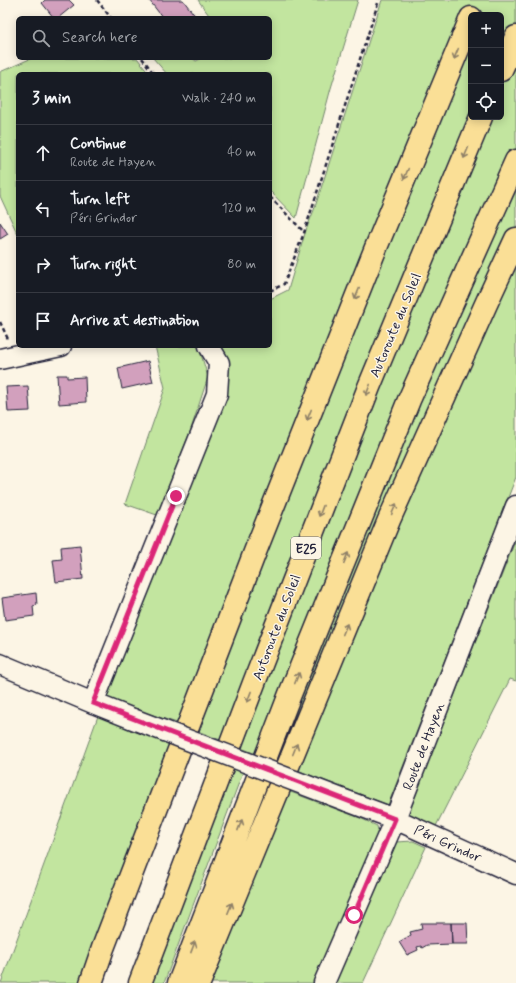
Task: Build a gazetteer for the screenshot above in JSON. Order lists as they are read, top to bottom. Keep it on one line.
{"streets":{"highway":["Autoroute du Soleil","E25"],"street":["Route de Hayen","Péri Grindor"]},"crossings":[["Route de Hayen","Péri Grindor"]],"page":{"map_buttons":["+","−"],"search":"Search here","heading":["3 min","Walk · 240 m"],"list":[["Continue","Route de Hayen","40 m"],["Turn left","Péri Grindor","120 m"],["Turn right","80 m"],"Arrive at destination"]}}
